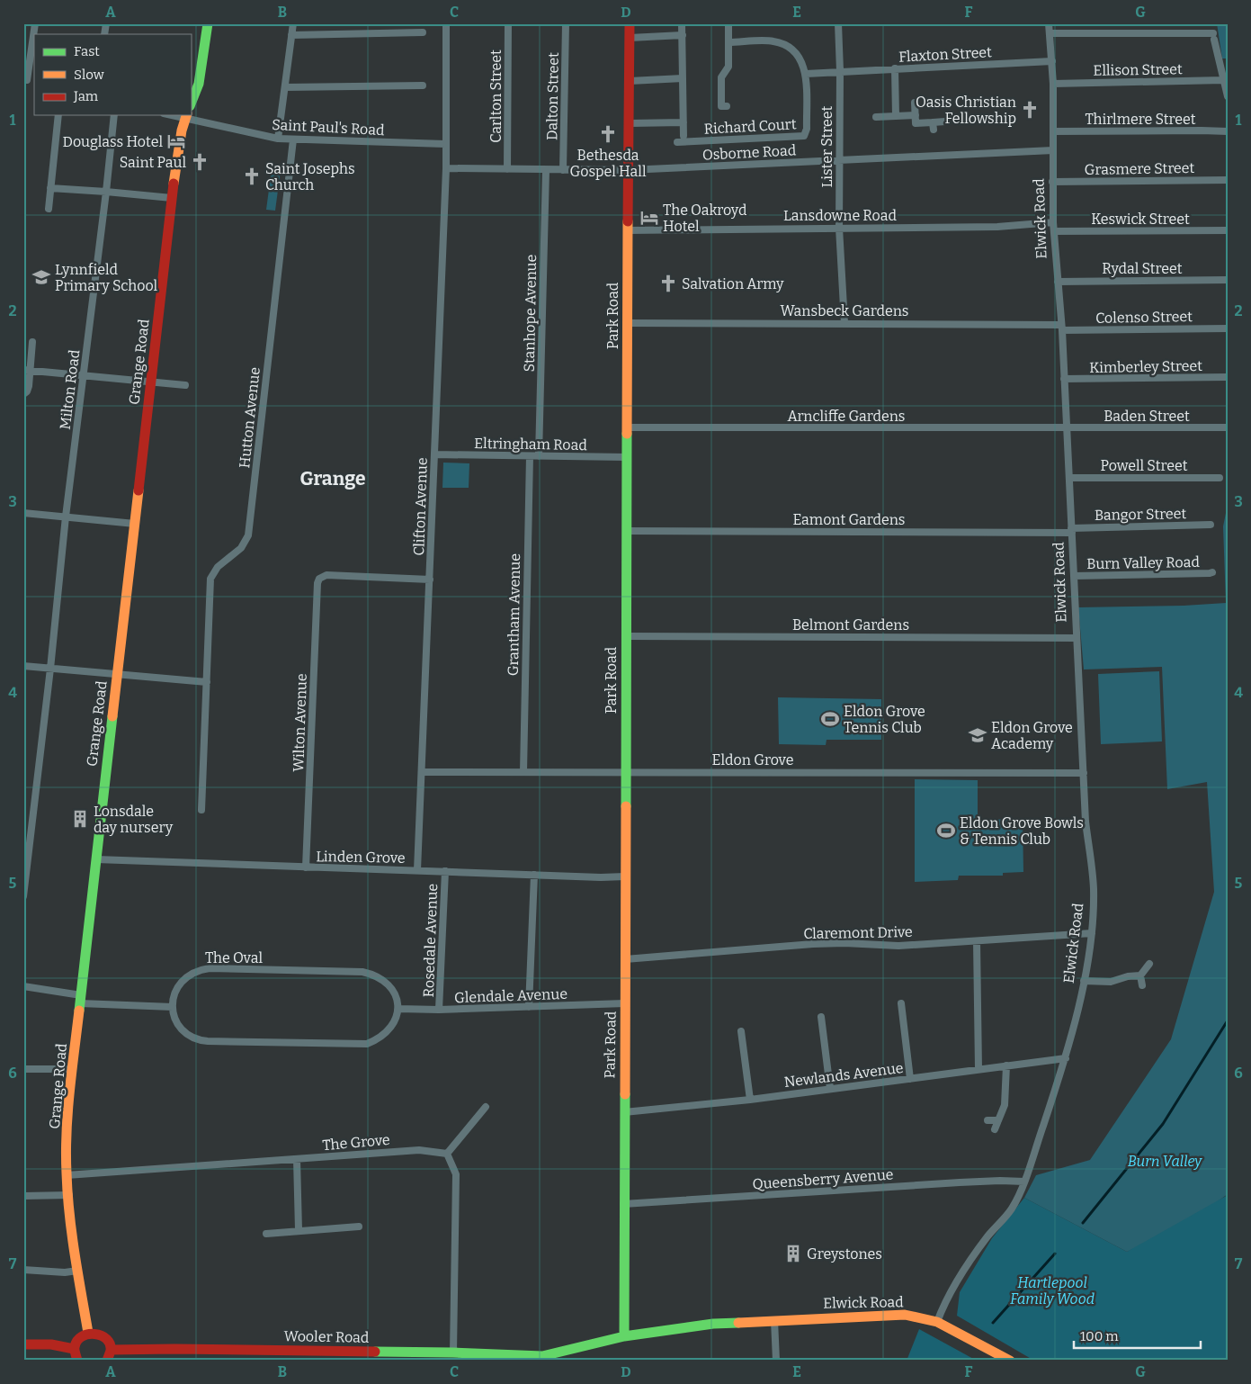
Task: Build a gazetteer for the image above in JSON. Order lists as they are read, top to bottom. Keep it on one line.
{"streets":{"street":["Flaxton Street","Ellison Street","Carlton Street","Dalton Street","Thirlmere Street","Richard Court","Saint Paul's Road","Lister Street","Osborne Road","Grasmere Street","Lansdowne Road","Elwick Road","Keswick Street","Rydal Street","Wansbeck Gardens","Stanhope Avenue","Park Road","Colenso Street","Grange Road","Kimberley Street","Milton Road","Arncliffe Gardens","Baden Street","Hutton Avenue","Eltringham Road","Powell Street","Clifton Avenue","Bangor Street","Eamont Gardens","Burn Valley Road","Grantham Avenue","Belmont Gardens","Wilton Avenue","Eldon Grove","Linden Grove","Claremont Drive","Rosedale Avenue","The Oval","Glendale Avenue","Newlands Avenue","The Grove","Queensberry Avenue","Wooler Road"]},"crossings":[["Flaxton Street","Richard Court"],["Flaxton Street","Lister Street"],["Flaxton Street","Elwick Road"],["Ellison Street","Elwick Road"],["Carlton Street","Osborne Road"],["Dalton Street","Osborne Road"],["Thirlmere Street","Elwick Road"],["Saint Paul's Road","Grange Road"],["Saint Paul's Road","Hutton Avenue"],["Saint Paul's Road","Clifton Avenue"],["Lister Street","Osborne Road"],["Lister Street","Lansdowne Road"],["Lister Street","Wansbeck Gardens"],["Osborne Road","Elwick Road"],["Osborne Road","Stanhope Avenue"],["Osborne Road","Park Road"],["Osborne Road","Clifton Avenue"],["Grasmere Street","Elwick Road"],["Lansdowne Road","Elwick Road"],["Lansdowne Road","Park Road"],["Elwick Road","Keswick Street"],["Elwick Road","Rydal Street"],["Elwick Road","Wansbeck Gardens"],["Elwick Road","Park Road"],["Elwick Road","Colenso Street"],["Elwick Road","Kimberley Street"],["Elwick Road","Arncliffe Gardens"],["Elwick Road","Baden Street"],["Elwick Road","Powell Street"],["Elwick Road","Bangor Street"],["Elwick Road","Eamont Gardens"],["Elwick Road","Burn Valley Road"],["Elwick Road","Belmont Gardens"],["Elwick Road","Eldon Grove"],["Elwick Road","Claremont Drive"],["Elwick Road","Newlands Avenue"],["Elwick Road","Queensberry Avenue"],["Elwick Road","Wooler Road"],["Wansbeck Gardens","Park Road"],["Wansbeck Gardens","Colenso Street"],["Stanhope Avenue","Eltringham Road"],["Park Road","Arncliffe Gardens"],["Park Road","Eltringham Road"],["Park Road","Eamont Gardens"],["Park Road","Belmont Gardens"],["Park Road","Eldon Grove"],["Park Road","Linden Grove"],["Park Road","Claremont Drive"],["Park Road","Glendale Avenue"],["Park Road","Newlands Avenue"],["Park Road","Queensberry Avenue"],["Grange Road","Linden Grove"],["Grange Road","The Grove"],["Arncliffe Gardens","Baden Street"],["Eltringham Road","Clifton Avenue"],["Eltringham Road","Grantham Avenue"],["Clifton Avenue","Wilton Avenue"],["Clifton Avenue","Eldon Grove"],["Clifton Avenue","Linden Grove"],["Bangor Street","Eamont Gardens"],["Grantham Avenue","Eldon Grove"],["Wilton Avenue","Linden Grove"],["Linden Grove","Rosedale Avenue"],["Rosedale Avenue","Glendale Avenue"],["The Oval","Glendale Avenue"]],"districts":["Grange"],"parks":["Burn Valley","Hartlepool Family Wood"],"places":{"church":["Oasis Christian Fellowship","Bethesda Gospel Hall","Saint Paul","Saint Josephs Church","Salvation Army"],"hotel":["Douglass Hotel","The Oakroyd Hotel"],"school or university":["Lynnfield Primary School","Eldon Grove Academy"],"sports":["Eldon Grove Tennis Club","Eldon Grove Bowls & Tennis Club"],"building":["Lonsdale day nursery","Greystones"]},"legend":["Fast","Slow","Jam"],"scale_bar":"100 m","grid":{"columns":["A","B","C","D","E","F","G"],"rows":["1","2","3","4","5","6","7"]}}
